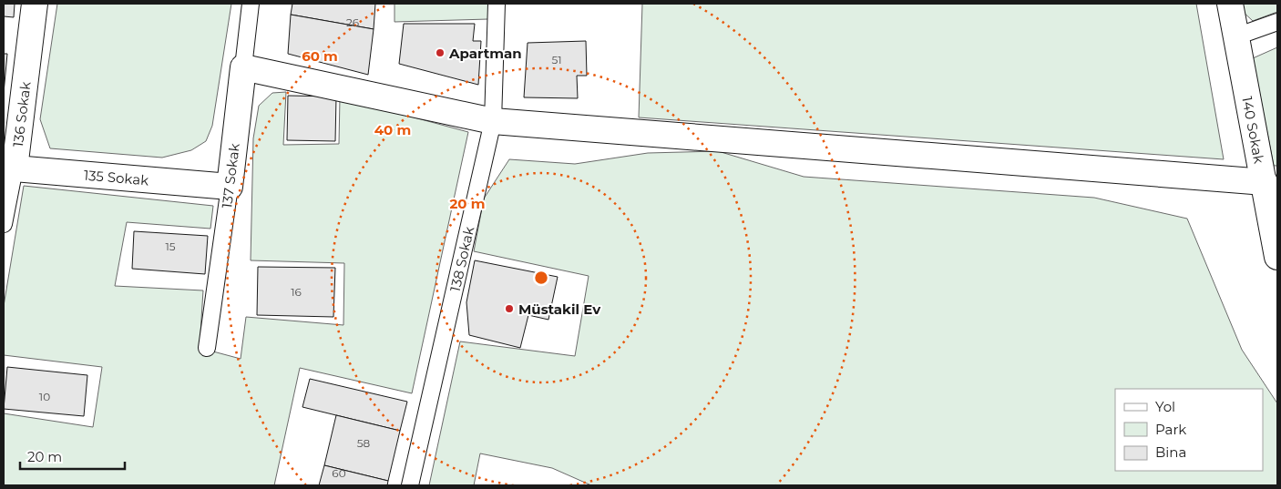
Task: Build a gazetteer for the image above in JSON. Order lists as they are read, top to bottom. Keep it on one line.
{"streets":{"street":["136 Sokak","140 Sokak","137 Sokak","135 Sokak"],"lane":["138 Sokak"]},"crossings":[["136 Sokak","135 Sokak"],["137 Sokak","135 Sokak"]],"places":["Apartman","Müstakil Ev"],"house_numbers":["26","51","15","16","10","58","60"],"legend":["Yol","Park","Bina"],"scale_bar":"20 m","rings":["60 m","40 m","20 m"]}
